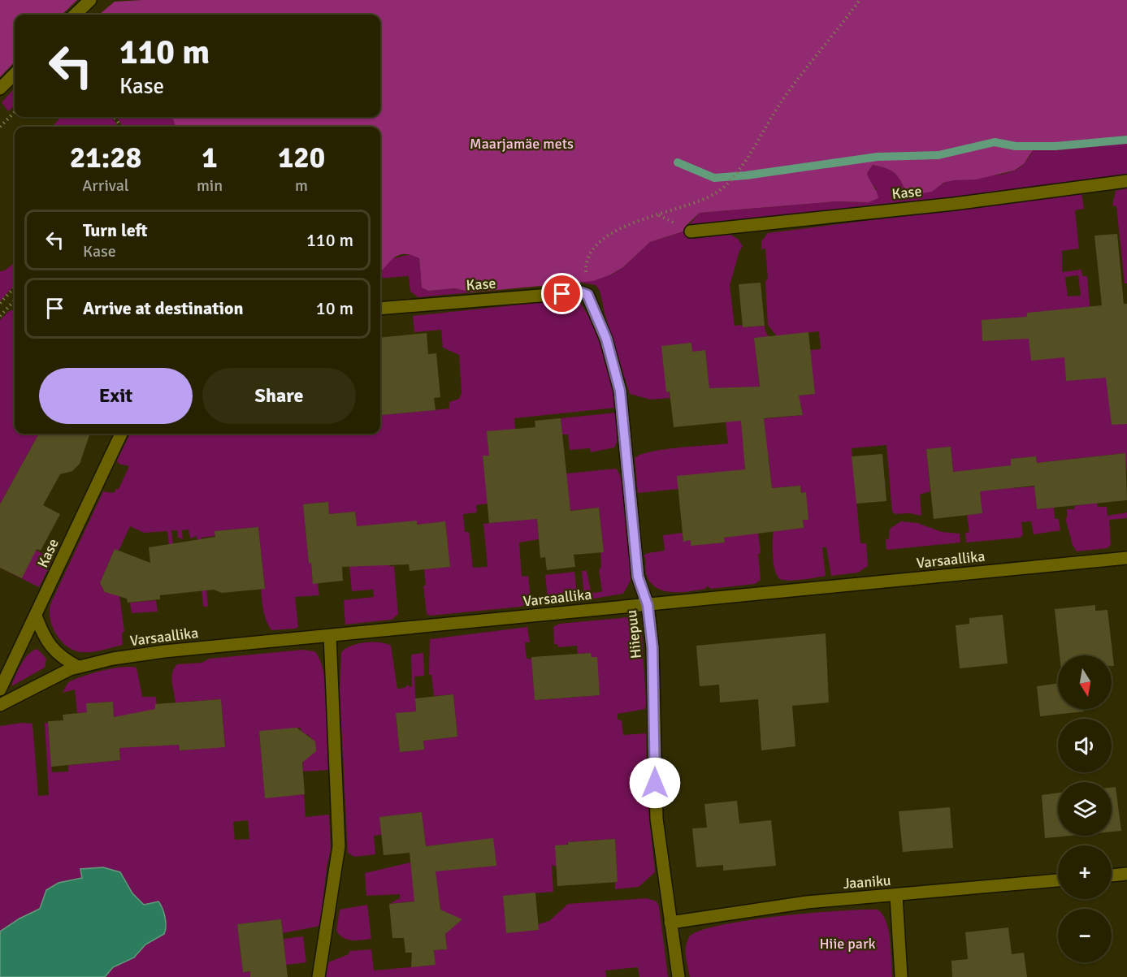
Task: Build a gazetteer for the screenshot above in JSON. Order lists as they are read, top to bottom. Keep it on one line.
{"streets":{"street":["Kase","Varsaallika","Hiiepuu","Jaaniku"]},"crossings":[["Kase","Hiiepuu"],["Varsaallika","Hiiepuu"],["Hiiepuu","Jaaniku"]],"parks":["Maarjamäe mets","Hiie park"],"north":"bottom","page":{"turn":["110 m","Kase"],"eta":["21:28","Arrival","1","min","120","m"],"list":[{"name":"Turn left","note":"Kase","value":"110 m"},{"name":"Arrive at destination","value":"10 m"}],"buttons":["Exit","Share"],"map_buttons":["+","−"]}}
